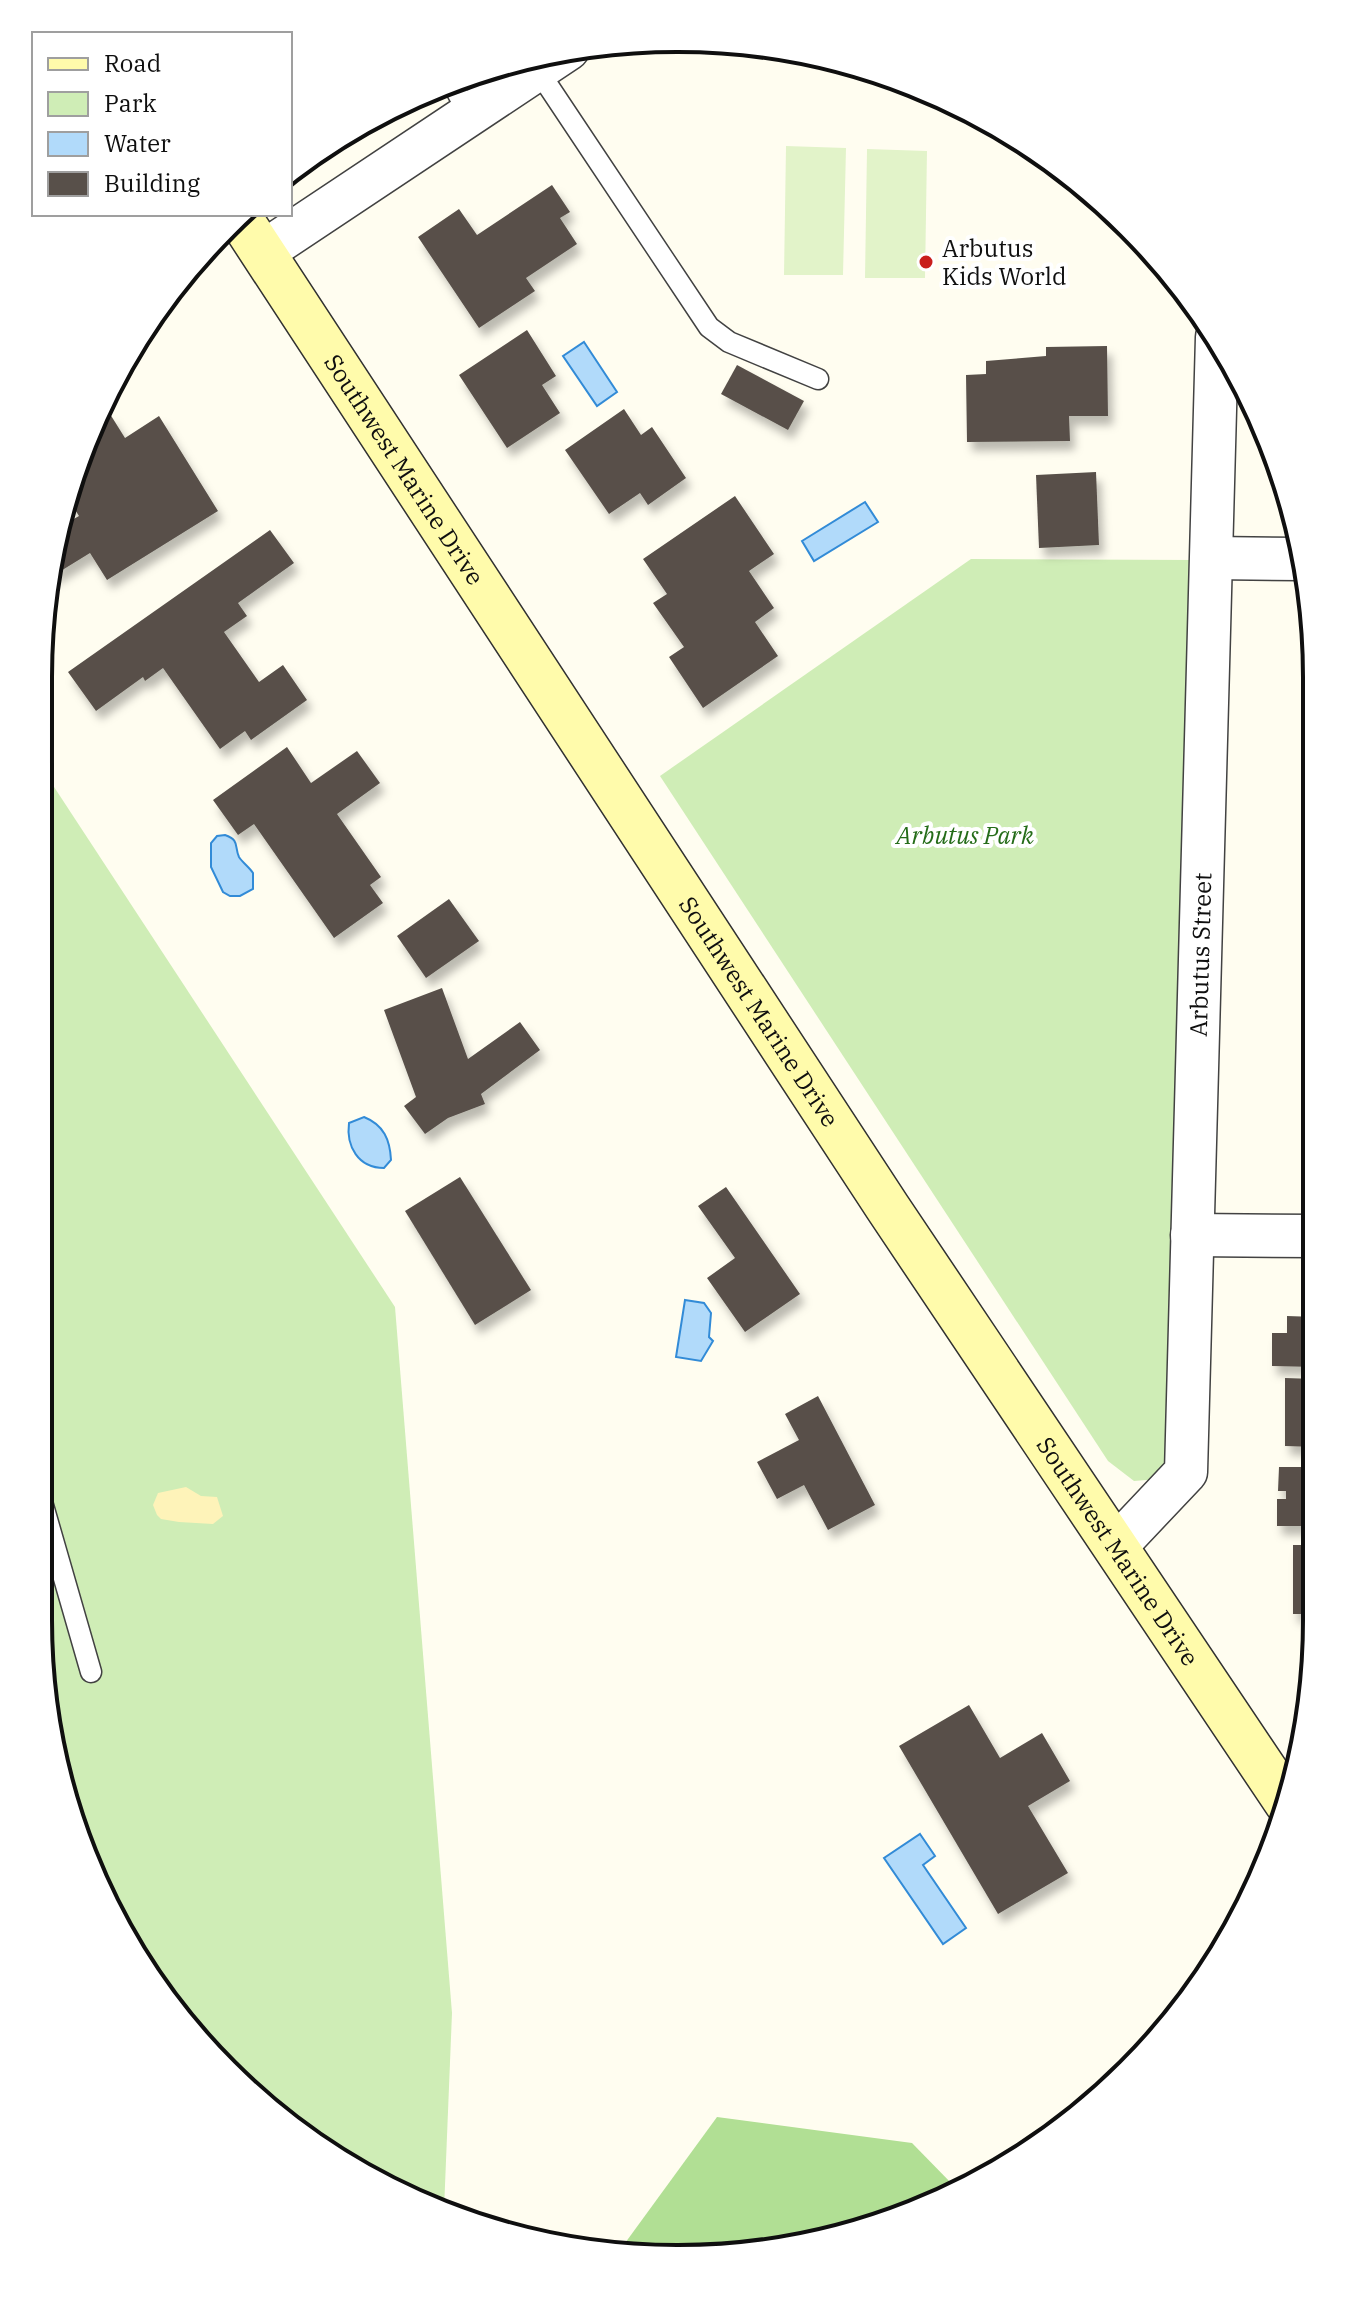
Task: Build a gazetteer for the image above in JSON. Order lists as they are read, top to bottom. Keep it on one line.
{"streets":{"main road":["Southwest Marine Drive"],"street":["Arbutus Street"]},"crossings":[["Southwest Marine Drive","Arbutus Street"]],"parks":["Arbutus Park"],"places":["Arbutus Kids World"],"legend":["Road","Park","Water","Building"]}
